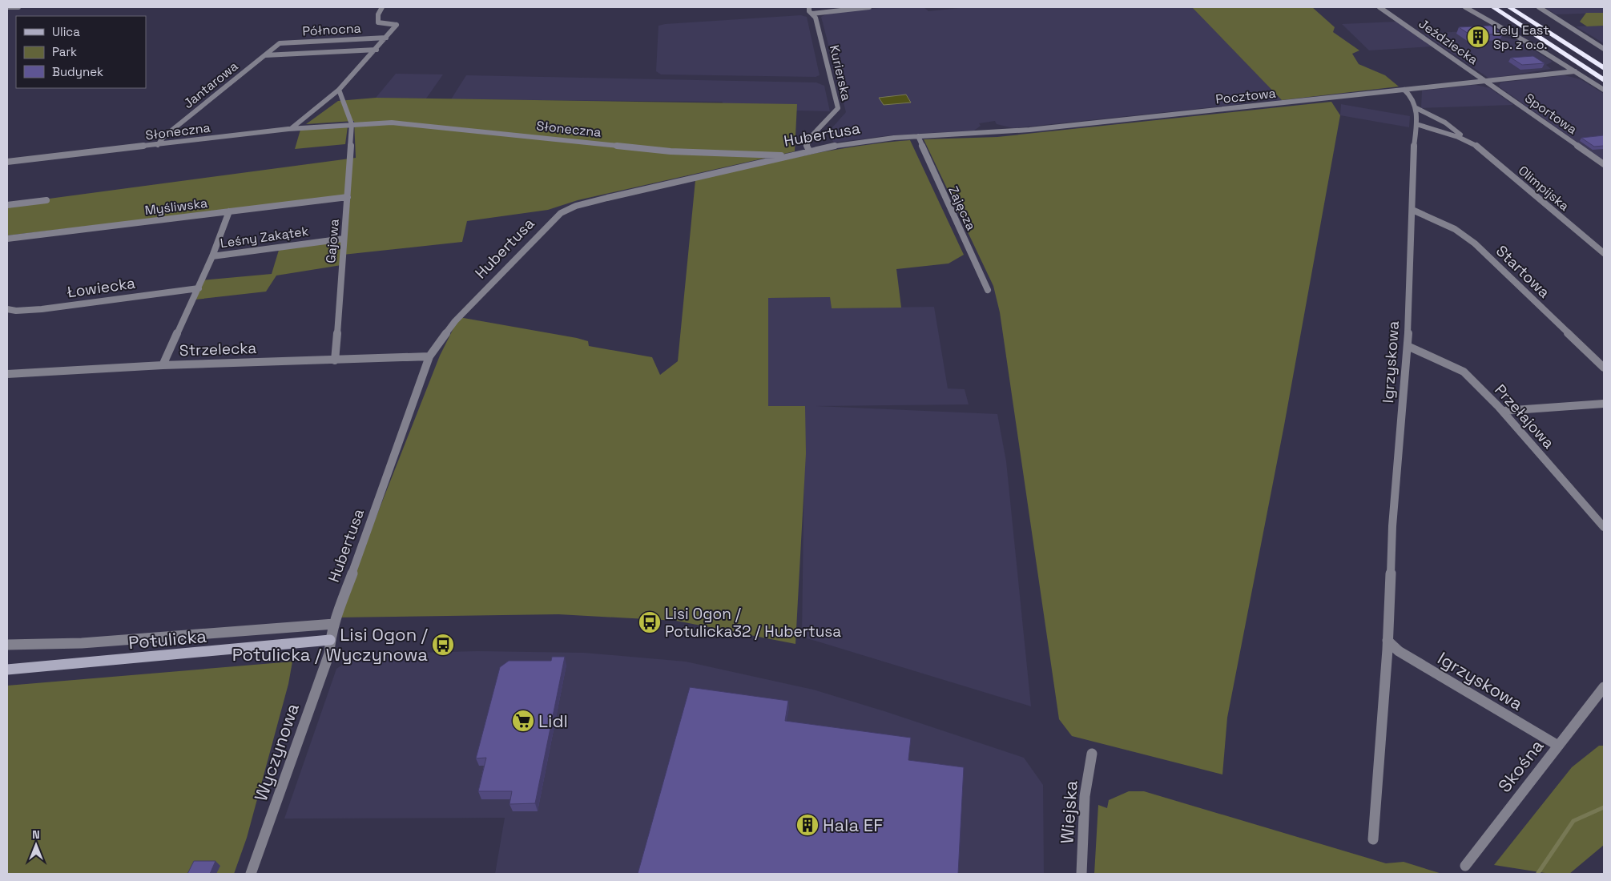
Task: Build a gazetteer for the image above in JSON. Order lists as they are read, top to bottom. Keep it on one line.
{"streets":{"street":["Północna","Jeździecka","Kurierska","Jantarowa","Pocztowa","Sportowa","Słoneczna","Hubertusa","Olimpijska","Myśliwska","Zajęcza","Leśny Zakątek","Gajowa","Startowa","Łowiecka","Strzelecka","Igrzyskowa","Przełajowa","Potulicka","Wyczynowa","Skośna","Wiejska"]},"crossings":[["Północna","Jantarowa"],["Jeździecka","Pocztowa"],["Jeździecka","Sportowa"],["Kurierska","Hubertusa"],["Jantarowa","Słoneczna"],["Pocztowa","Sportowa"],["Pocztowa","Hubertusa"],["Pocztowa","Zajęcza"],["Słoneczna","Hubertusa"],["Słoneczna","Gajowa"],["Hubertusa","Zajęcza"],["Hubertusa","Strzelecka"],["Hubertusa","Potulicka"],["Hubertusa","Wyczynowa"],["Olimpijska","Igrzyskowa"],["Myśliwska","Gajowa"],["Leśny Zakątek","Gajowa"],["Gajowa","Strzelecka"],["Startowa","Igrzyskowa"],["Igrzyskowa","Przełajowa"],["Igrzyskowa","Skośna"],["Potulicka","Wyczynowa"]],"places":{"building":["Lely East Sp. z o.o.","Hala EF"],"bus stop":["Lisi Ogon / Potulicka32 / Hubertusa","Lisi Ogon / Potulicka / Wyczynowa"],"supermarket":["Lidl"]},"legend":["Ulica","Park","Budynek"],"north":"top"}
